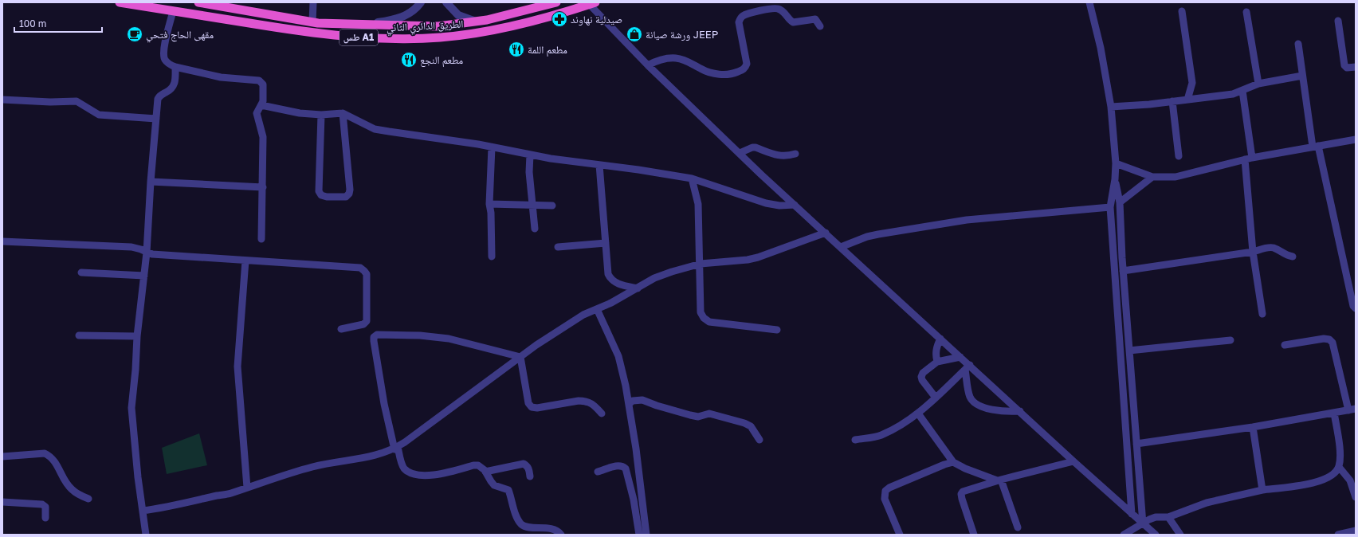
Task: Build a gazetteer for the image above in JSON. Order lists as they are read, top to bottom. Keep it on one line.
{"streets":{"highway":["الطريق الدائري الثاني","طس A1"]},"places":{"pharmacy":["صيدلية نهاوند"],"cafe":["مقهى الحاج فتحي"],"shop":["ورشة صيانة JEEP"],"restaurant":["مطعم اللمة","مطعم النجع"]},"scale_bar":"100 m"}
